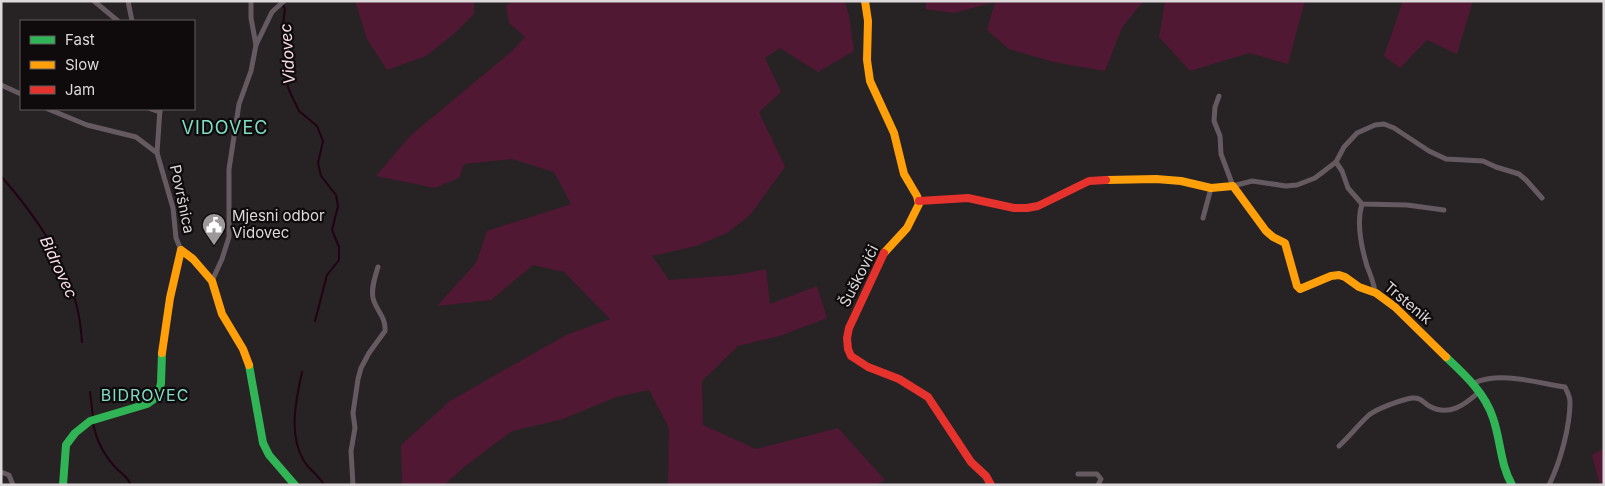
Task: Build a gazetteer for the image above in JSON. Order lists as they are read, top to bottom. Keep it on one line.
{"streets":{"street":["Površnica","Šuškovići","Trstenik"]},"districts":["VIDOVEC","BIDROVEC"],"water":["Vidovec","Bidrovec"],"places":{"public building":["Mjesni odbor Vidovec"]},"legend":["Fast","Slow","Jam"]}
